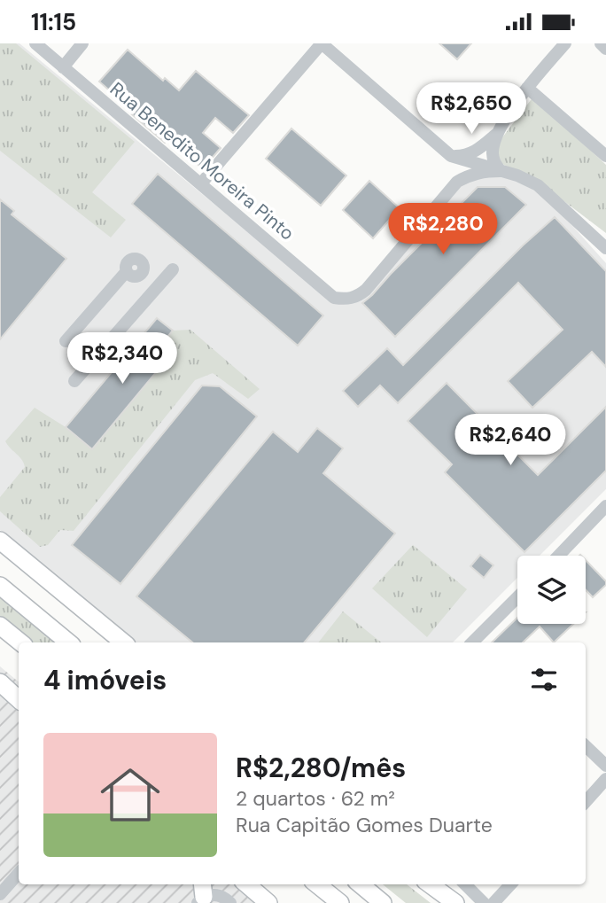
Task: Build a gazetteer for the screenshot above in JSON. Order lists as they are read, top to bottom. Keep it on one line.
{"streets":{"street":["Rua Benedito Moreira Pinto"]},"page":{"status":"11:15","price":["R$2,650","R$2,280","R$2,340","R$2,640"],"heading":"4 imóveis","list":[{"name":"R$2,280/mês","note":"2 quartos · 62 m² · Rua Capitão Gomes Duarte"}]}}
